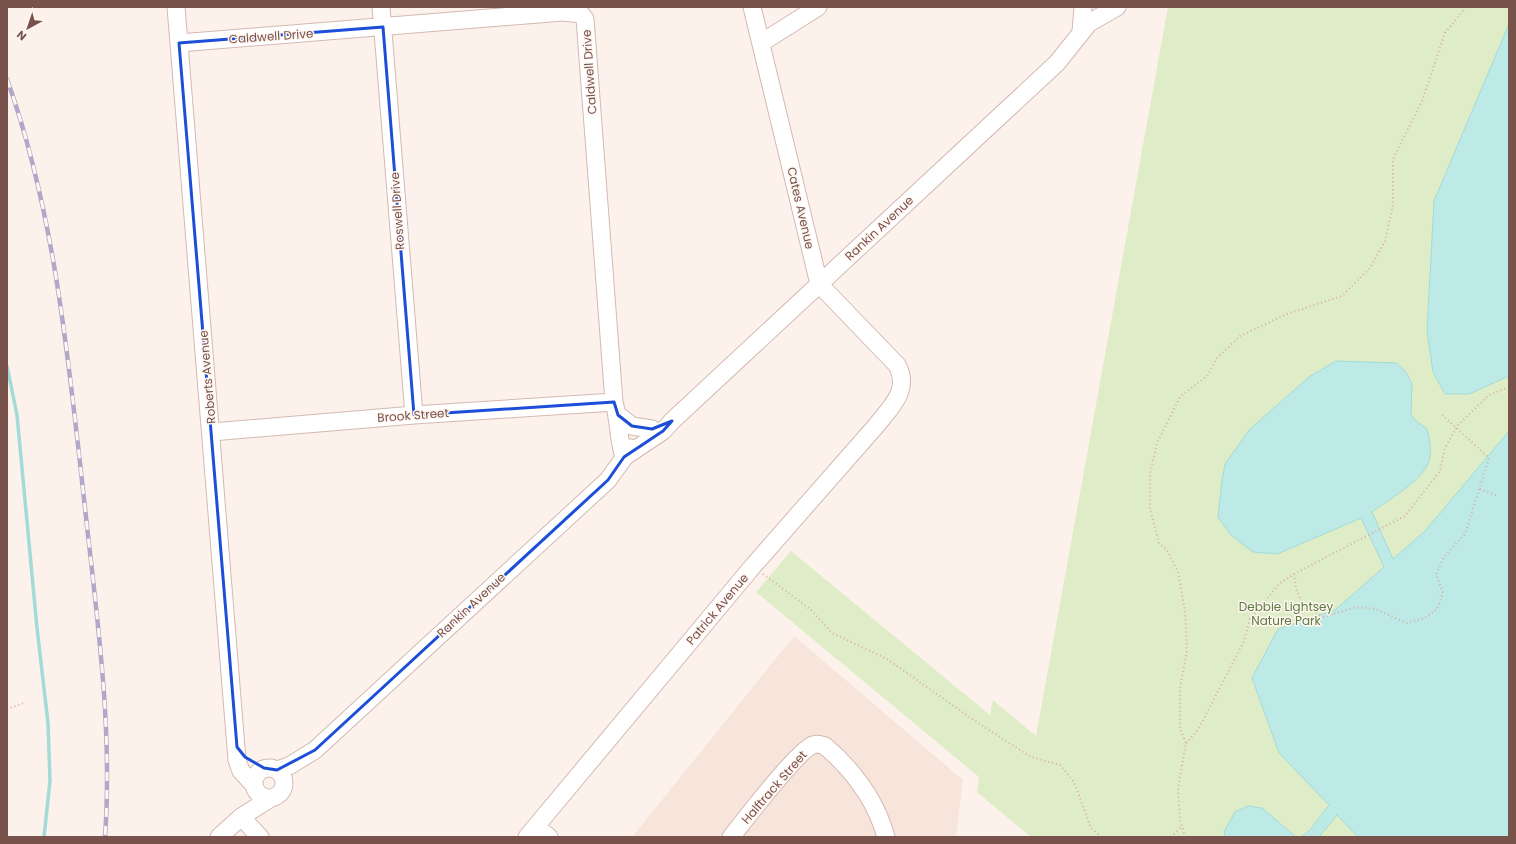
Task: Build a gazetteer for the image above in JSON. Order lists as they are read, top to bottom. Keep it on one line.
{"streets":{"street":["Caldwell Drive","Cates Avenue","Roswell Drive","Rankin Avenue","Roberts Avenue","Brook Street","Patrick Avenue","Halftrack Street"]},"crossings":[["Caldwell Drive","Roswell Drive"],["Caldwell Drive","Rankin Avenue"],["Caldwell Drive","Roberts Avenue"],["Caldwell Drive","Brook Street"],["Cates Avenue","Rankin Avenue"],["Cates Avenue","Patrick Avenue"],["Roswell Drive","Brook Street"],["Rankin Avenue","Roberts Avenue"],["Rankin Avenue","Patrick Avenue"],["Roberts Avenue","Brook Street"]],"parks":["Debbie Lightsey Nature Park"],"north":"bottom left"}
